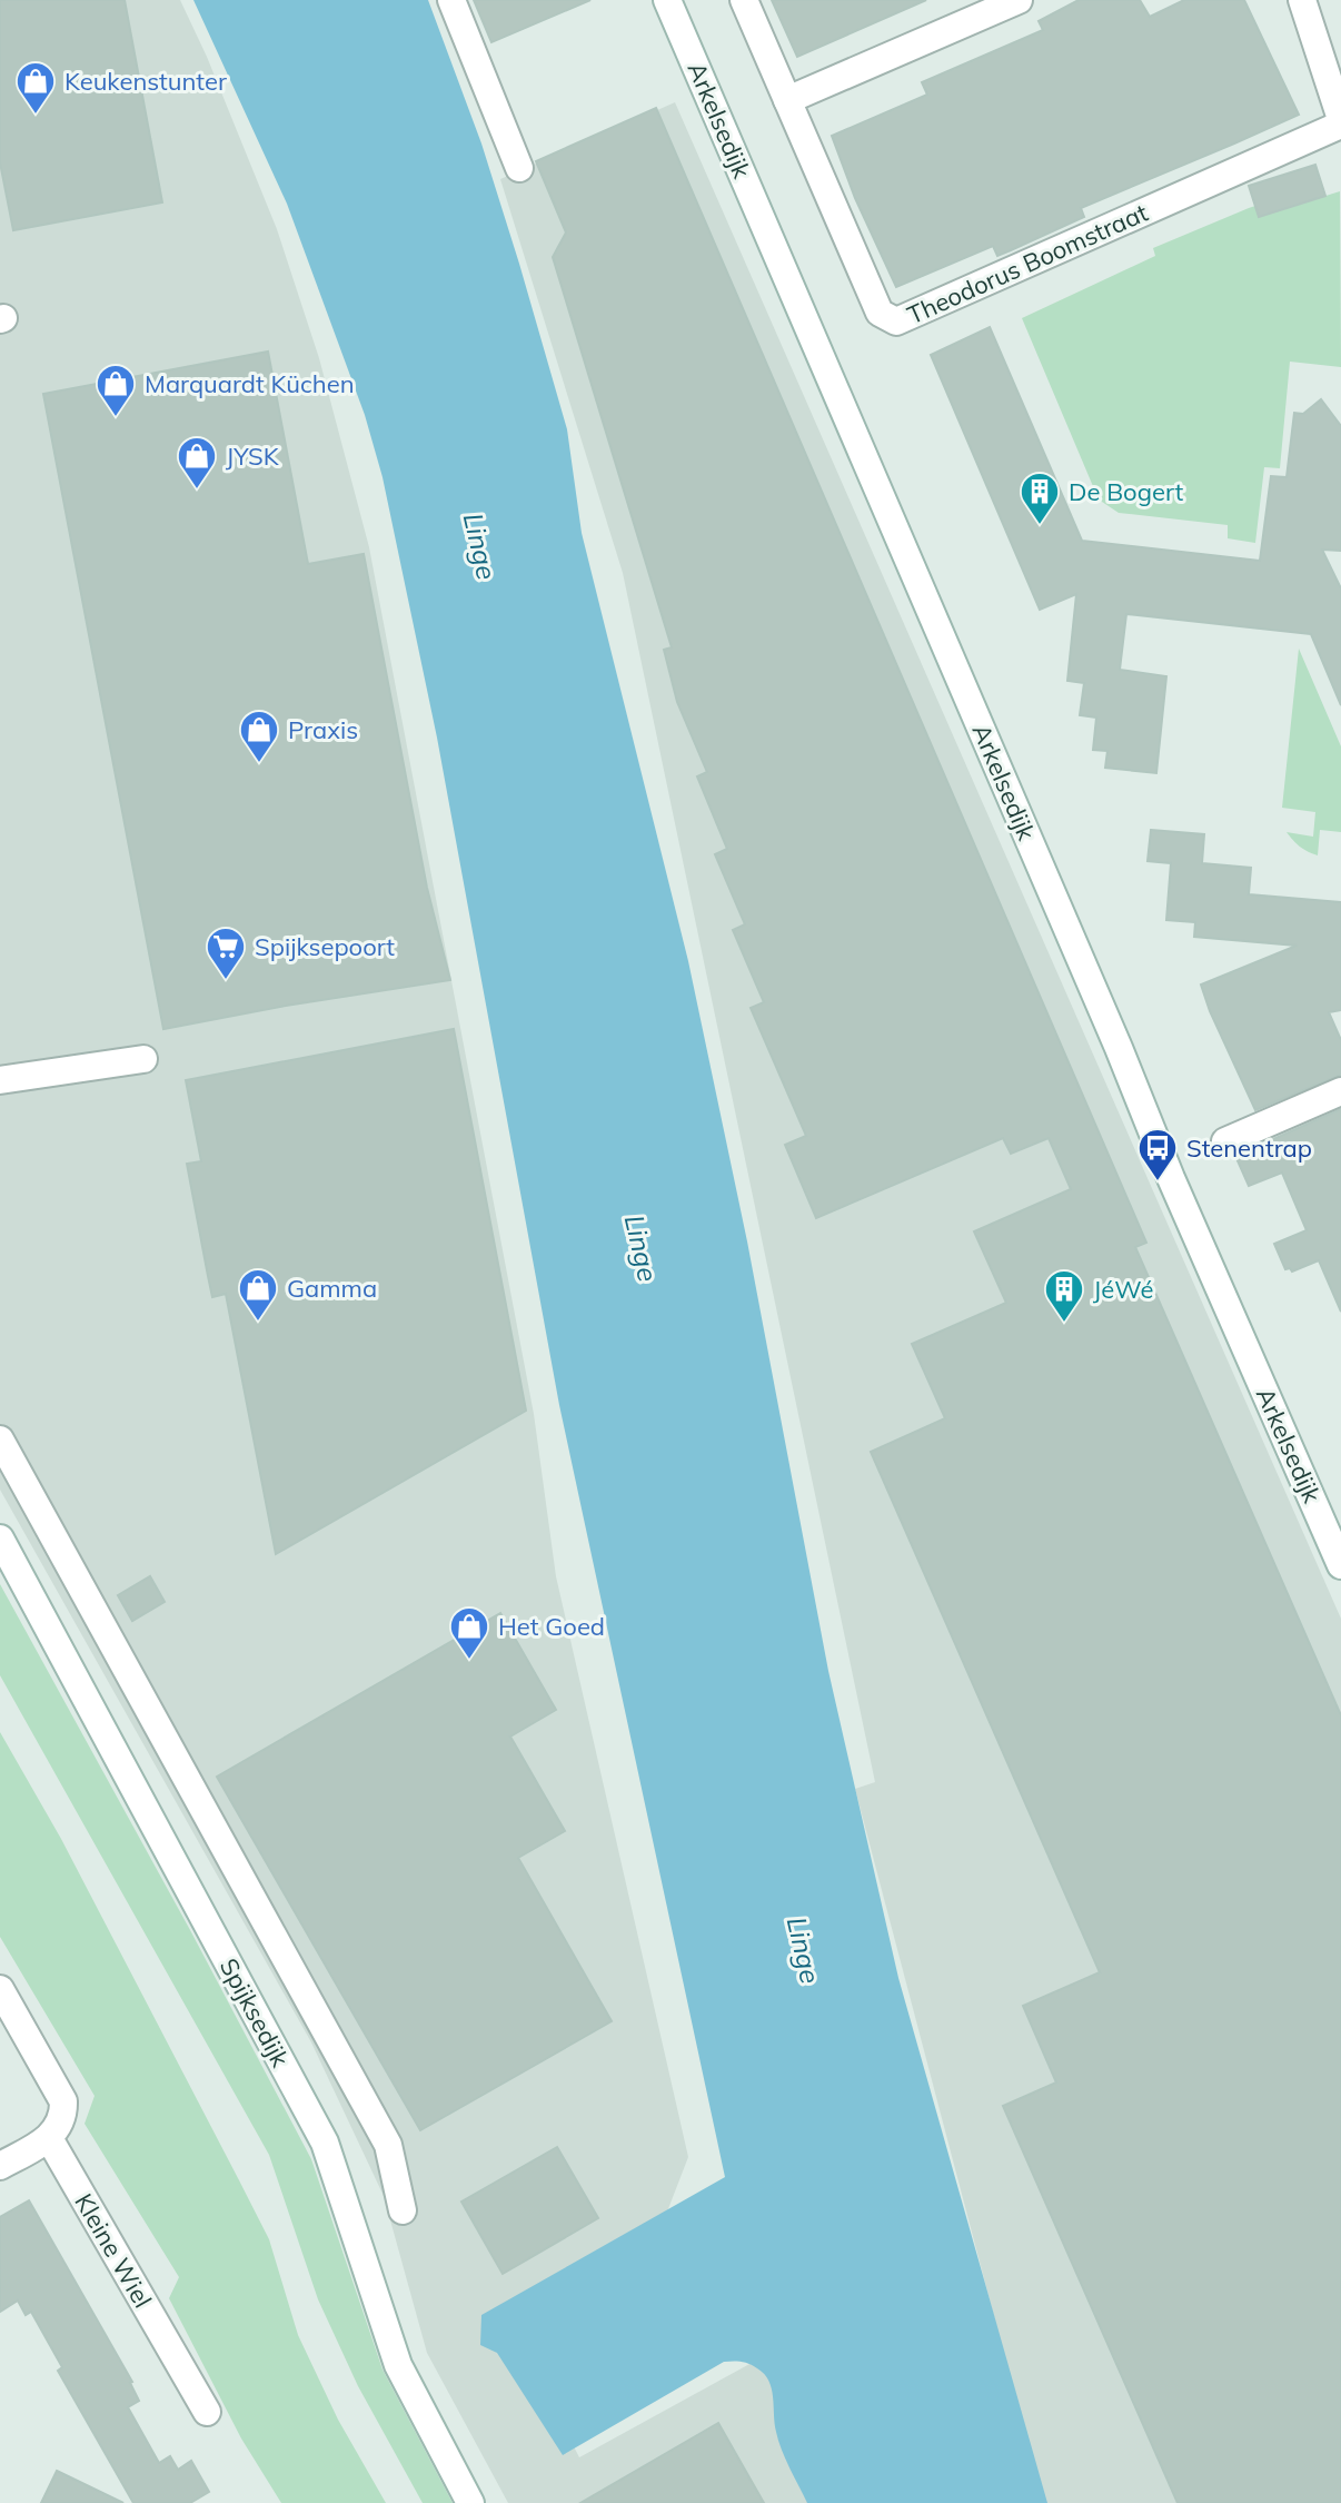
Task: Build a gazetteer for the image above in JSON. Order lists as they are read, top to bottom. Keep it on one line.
{"streets":{"street":["Arkelsedijk","Theodorus Boomstraat","Spijksedijk","Kleine Wiel"]},"water":["Linge"],"places":{"shop":["Keukenstunter","Marquardt Küchen","JYSK","Praxis","Gamma","Het Goed"],"building":["De Bogert","JéWé"],"supermarket":["Spijksepoort"],"bus stop":["Stenentrap"]}}
